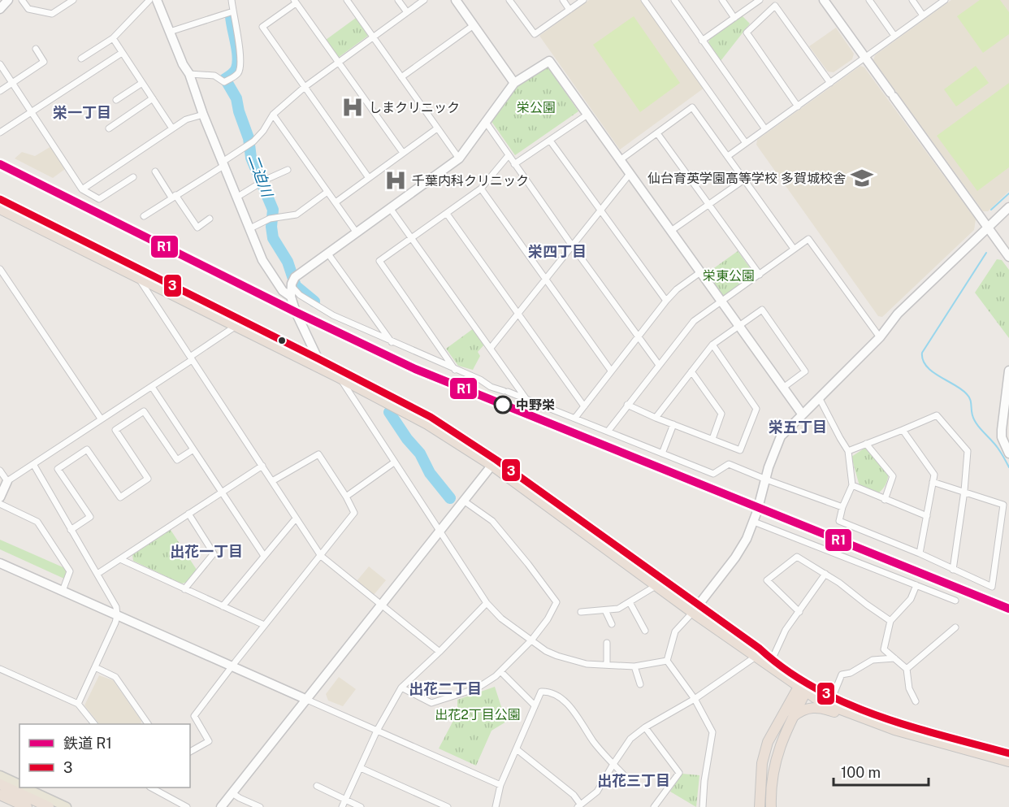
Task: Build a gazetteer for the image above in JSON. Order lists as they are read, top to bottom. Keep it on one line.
{"districts":["栄一丁目","栄四丁目","栄五丁目","出花一丁目","出花二丁目","出花三丁目"],"water":["二迫川"],"parks":["栄公園","栄東公園","出花2丁目公園"],"places":{"hospital":["しまクリニック","千葉内科クリニック"],"school or university":["仙台育英学園高等学校 多賀城校舎"],"other":["中野栄"]},"lines":["rail line R1","transit line 3"],"legend":["鉄道 R1","3"],"scale_bar":"100 m"}
